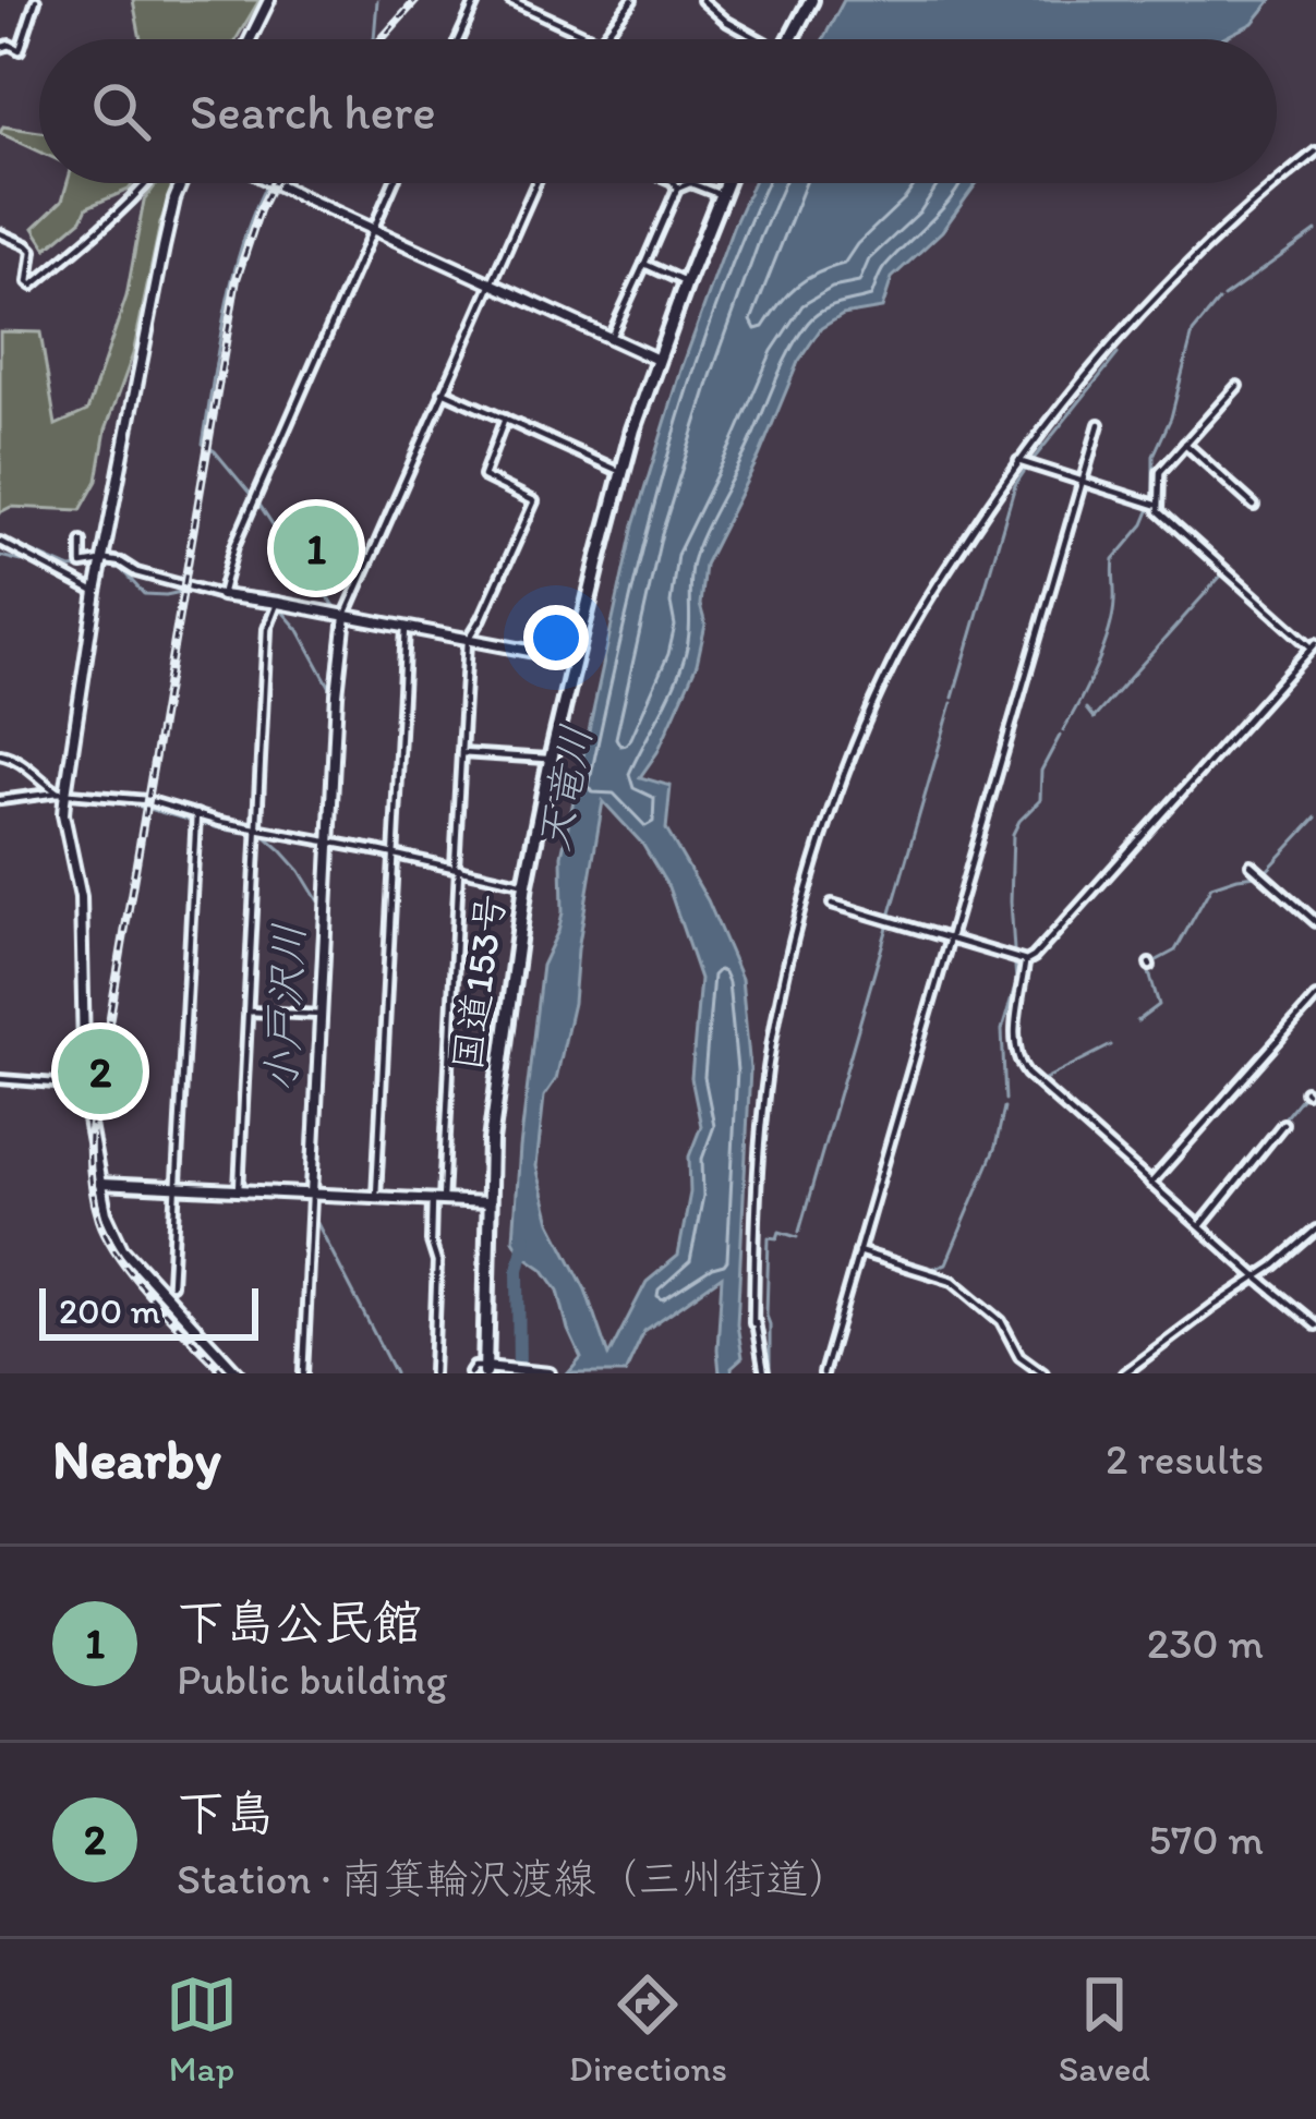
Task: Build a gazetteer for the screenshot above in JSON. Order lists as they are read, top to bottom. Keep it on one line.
{"streets":{"highway":["国道153号"]},"water":["天竜川","小戸沢川"],"scale_bar":"200 m","page":{"search":"Search here","pins":["1","2"],"scale":"200 m","heading":["Nearby","2 results"],"list":[{"mark":"1","name":"下島公民館","note":"Public building","value":"230 m"},{"mark":"2","name":"下島","note":"Station · 南箕輪沢渡線（三州街道）","value":"570 m"}],"nav":["Map","Directions","Saved"]}}
